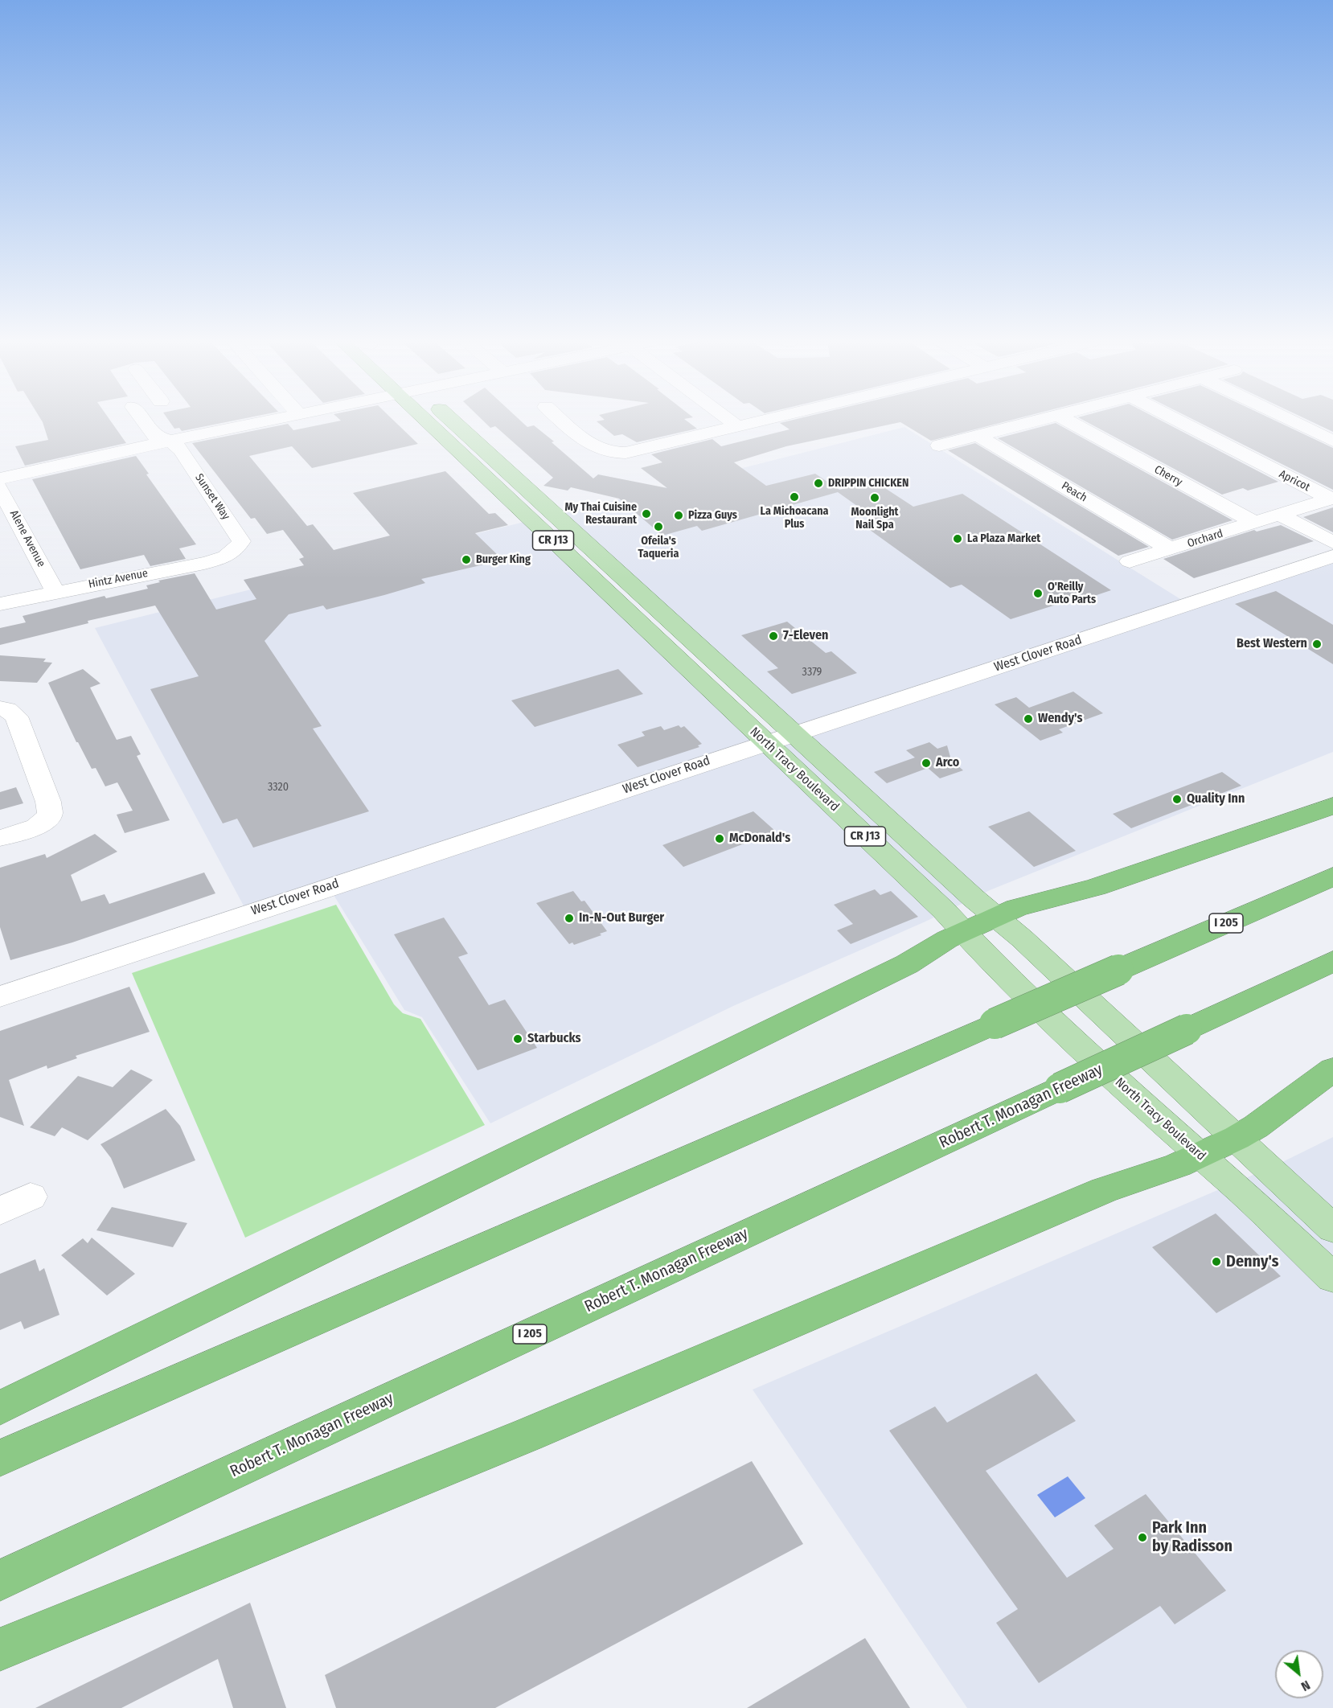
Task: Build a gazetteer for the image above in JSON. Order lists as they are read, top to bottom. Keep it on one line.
{"streets":{"highway":["I 205","Robert T. Monagan Freeway"],"main road":["CR J13","North Tracy Boulevard"],"street":["Cherry","Apricot","Peach","Sunset Way","Alene Avenue","Orchard","Hintz Avenue","West Clover Road"]},"crossings":[["Cherry","Orchard"],["Apricot","Orchard"],["Peach","Orchard"],["Sunset Way","Hintz Avenue"],["Alene Avenue","Hintz Avenue"],["CR J13","North Tracy Boulevard"],["West Clover Road","North Tracy Boulevard"]],"places":["DRIPPIN CHICKEN","La Michoacana Plus","Moonlight Nail Spa","My Thai Cuisine Restaurant","Pizza Guys","Ofeila's Taqueria","La Plaza Market","Burger King","O'Reilly Auto Parts","7-Eleven","Best Western","Wendy's","Arco","Quality Inn","McDonald's","In-N-Out Burger","Starbucks","Denny's","Park Inn by Radisson"],"house_numbers":["3379","3320"],"north":"bottom right"}
